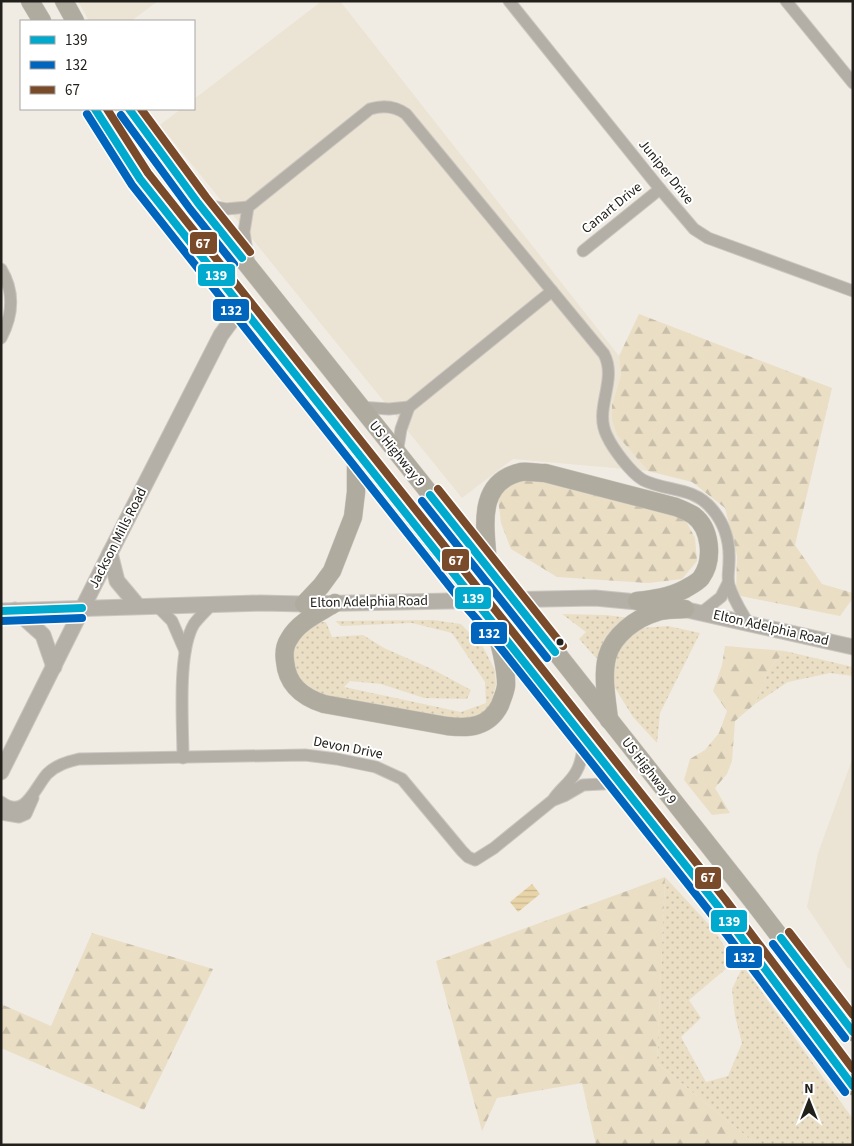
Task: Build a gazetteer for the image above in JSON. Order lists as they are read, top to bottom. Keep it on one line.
{"streets":{"highway":["US Highway 9"],"main road":["Jackson Mills Road","Elton Adelphia Road"],"street":["Juniper Drive","Canart Drive","Devon Drive"]},"crossings":[["Juniper Drive","Canart Drive"],["US Highway 9","Elton Adelphia Road"],["Jackson Mills Road","Elton Adelphia Road"]],"lines":["transit line 139","transit line 67","transit line 132"],"legend":["139","132","67"],"north":"top"}
